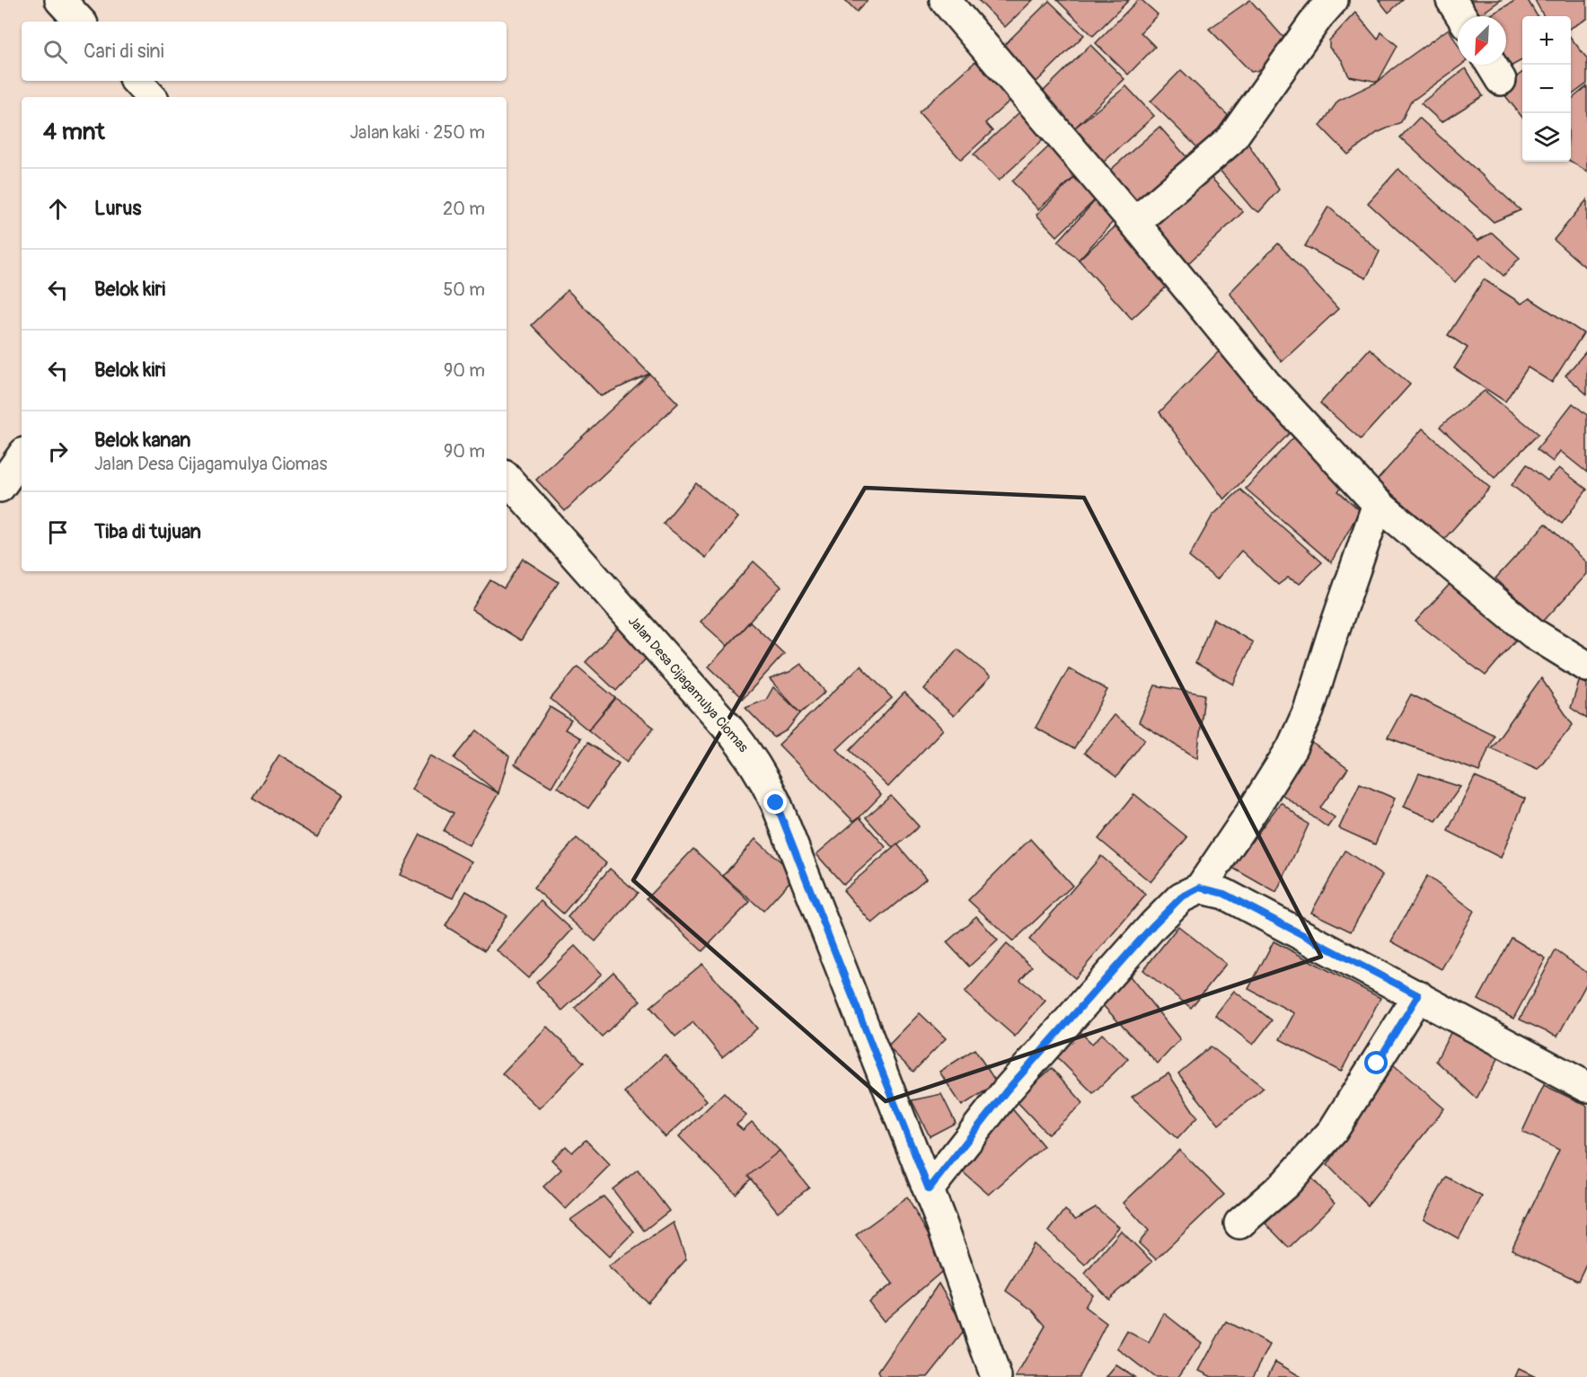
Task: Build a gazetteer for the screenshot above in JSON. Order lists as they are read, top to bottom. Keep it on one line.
{"streets":{"street":["Jalan Desa Cijagamulya Ciomas"]},"north":"bottom left","page":{"map_buttons":["+","−"],"search":"Cari di sini","heading":["4 mnt","Jalan kaki · 250 m"],"list":[["Lurus","20 m"],["Belok kiri","50 m"],["Belok kiri","90 m"],["Belok kanan","Jalan Desa Cijagamulya Ciomas","90 m"],"Tiba di tujuan"]}}
